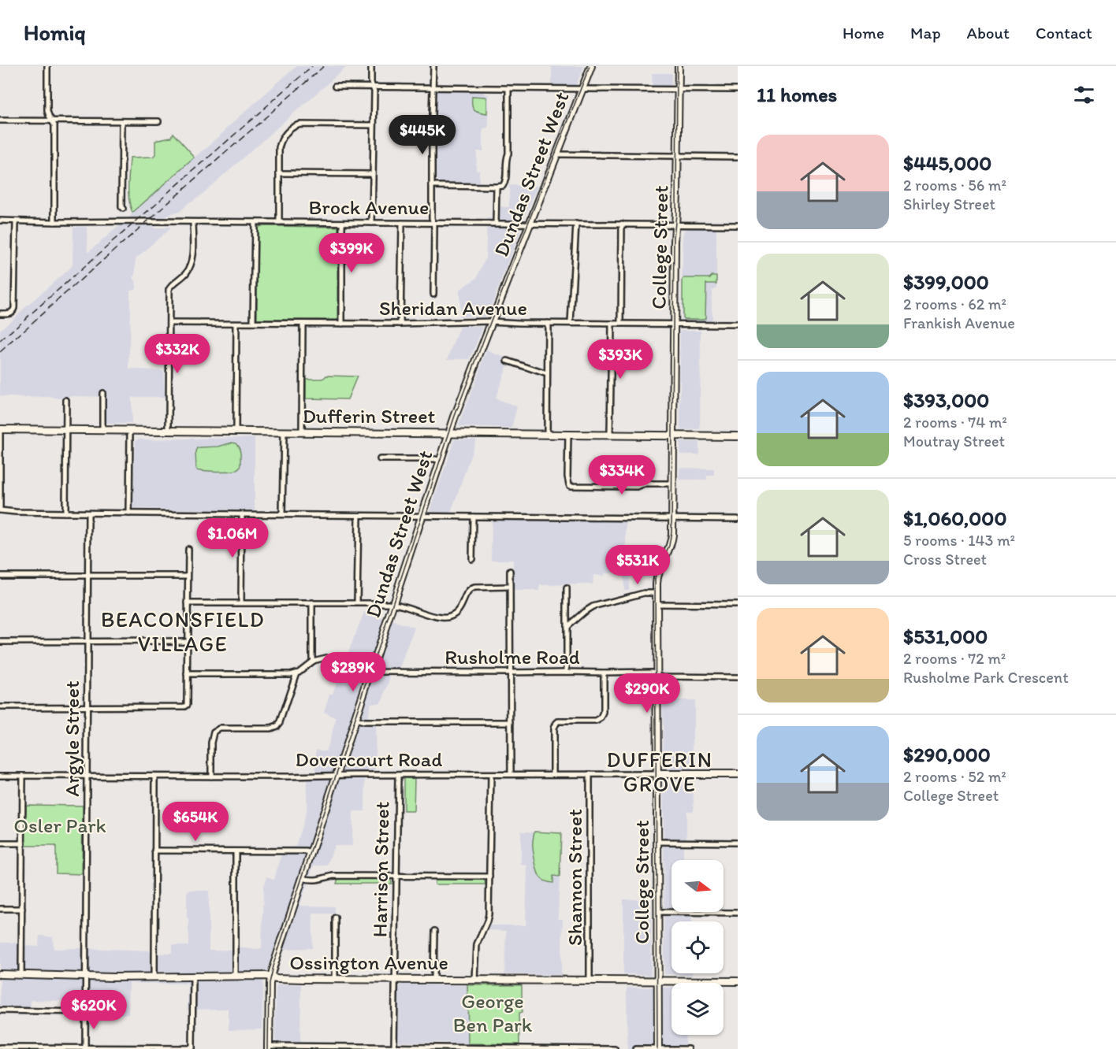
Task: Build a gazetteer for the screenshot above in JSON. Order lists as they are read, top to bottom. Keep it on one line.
{"streets":{"main road":["Dundas Street West","College Street","Dufferin Street","Dovercourt Road","Ossington Avenue"],"street":["Brock Avenue","Sheridan Avenue","Rusholme Road","Argyle Street","Harrison Street","Shannon Street"]},"crossings":[["Dundas Street West","Brock Avenue"],["Dundas Street West","Sheridan Avenue"],["Dundas Street West","Dufferin Street"],["Dundas Street West","Rusholme Road"],["Dundas Street West","Dovercourt Road"],["Dundas Street West","Ossington Avenue"],["Brock Avenue","College Street"],["College Street","Sheridan Avenue"],["College Street","Dufferin Street"],["College Street","Rusholme Road"],["College Street","Dovercourt Road"],["College Street","Ossington Avenue"],["Argyle Street","Dovercourt Road"],["Argyle Street","Ossington Avenue"],["Dovercourt Road","Harrison Street"],["Dovercourt Road","Shannon Street"],["Harrison Street","Ossington Avenue"],["Shannon Street","Ossington Avenue"]],"districts":["BEACONSFIELD VILLAGE","DUFFERIN GROVE"],"parks":["Osler Park","George Ben Park"],"north":"right","page":{"header":"Homiq","nav":["Home","Map","About","Contact"],"heading":"11 homes","price":["$445K","$399K","$332K","$393K","$334K","$1.06M","$531K","$289K","$290K","$654K","$620K"],"list":[{"name":"$445,000","note":"2 rooms · 56 m² · Shirley Street"},{"name":"$399,000","note":"2 rooms · 62 m² · Frankish Avenue"},{"name":"$393,000","note":"2 rooms · 74 m² · Moutray Street"},{"name":"$1,060,000","note":"5 rooms · 143 m² · Cross Street"},{"name":"$531,000","note":"2 rooms · 72 m² · Rusholme Park Crescent"},{"name":"$290,000","note":"2 rooms · 52 m² · College Street"}]}}
